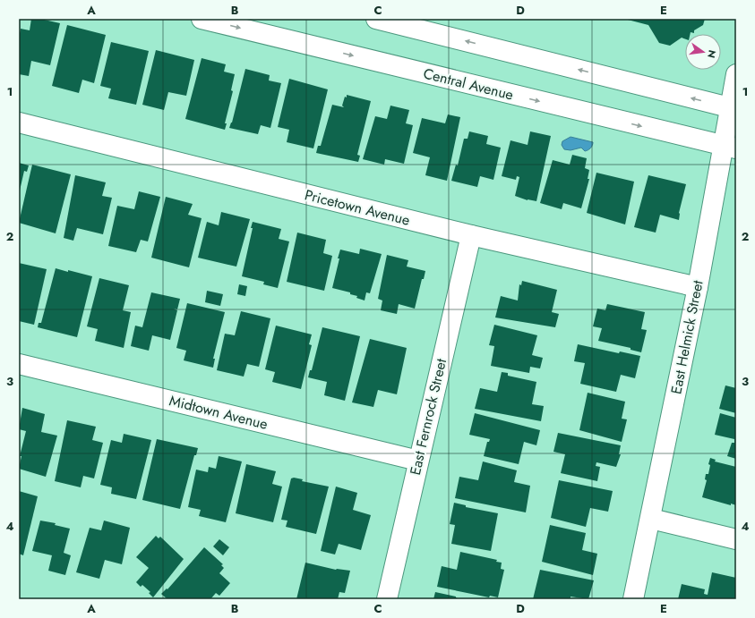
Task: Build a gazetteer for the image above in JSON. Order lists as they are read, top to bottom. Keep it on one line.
{"streets":{"street":["Central Avenue","Pricetown Avenue","East Helmick Street","Midtown Avenue","East Fernrock Street"]},"crossings":[["Central Avenue","East Helmick Street"],["Pricetown Avenue","East Helmick Street"],["Pricetown Avenue","East Fernrock Street"],["Midtown Avenue","East Fernrock Street"]],"north":"right","grid":{"columns":["A","B","C","D","E"],"rows":["1","2","3","4"]}}
